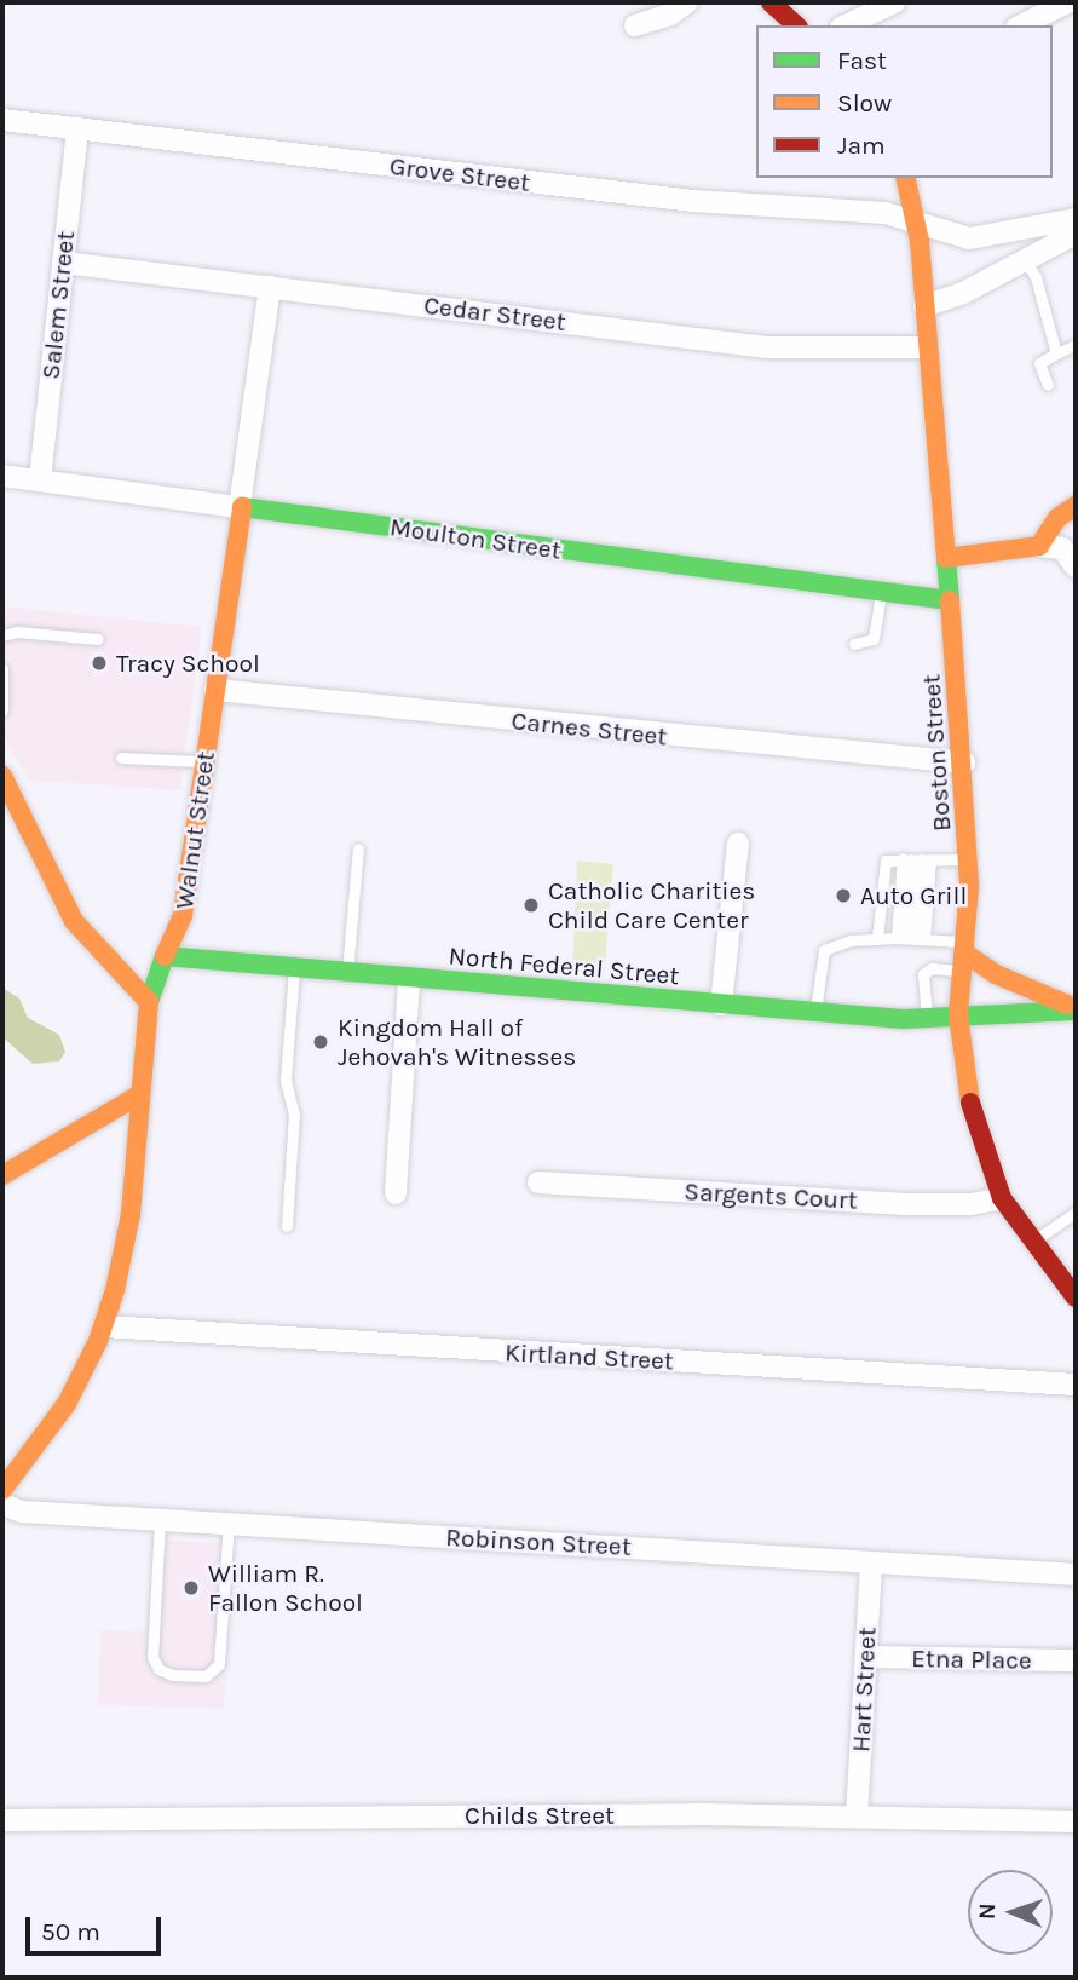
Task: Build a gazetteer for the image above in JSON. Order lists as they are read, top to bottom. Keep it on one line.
{"streets":{"main road":["Moulton Street","Boston Street","Walnut Street","North Federal Street"],"street":["Grove Street","Salem Street","Cedar Street","Carnes Street","Sargents Court","Kirtland Street","Robinson Street","Etna Place","Hart Street","Childs Street"]},"crossings":[["Grove Street","Salem Street"],["Grove Street","Boston Street"],["Salem Street","Cedar Street"],["Salem Street","Moulton Street"],["Cedar Street","Boston Street"],["Cedar Street","Walnut Street"],["Moulton Street","Boston Street"],["Moulton Street","Walnut Street"],["Carnes Street","Boston Street"],["Carnes Street","Walnut Street"],["Boston Street","North Federal Street"],["Boston Street","Sargents Court"],["Walnut Street","North Federal Street"],["Walnut Street","Kirtland Street"],["Robinson Street","Hart Street"],["Etna Place","Hart Street"],["Hart Street","Childs Street"]],"places":["Tracy School","Auto Grill","Catholic Charities Child Care Center","Kingdom Hall of Jehovah's Witnesses","William R. Fallon School"],"legend":["Fast","Slow","Jam"],"scale_bar":"50 m","north":"left"}
